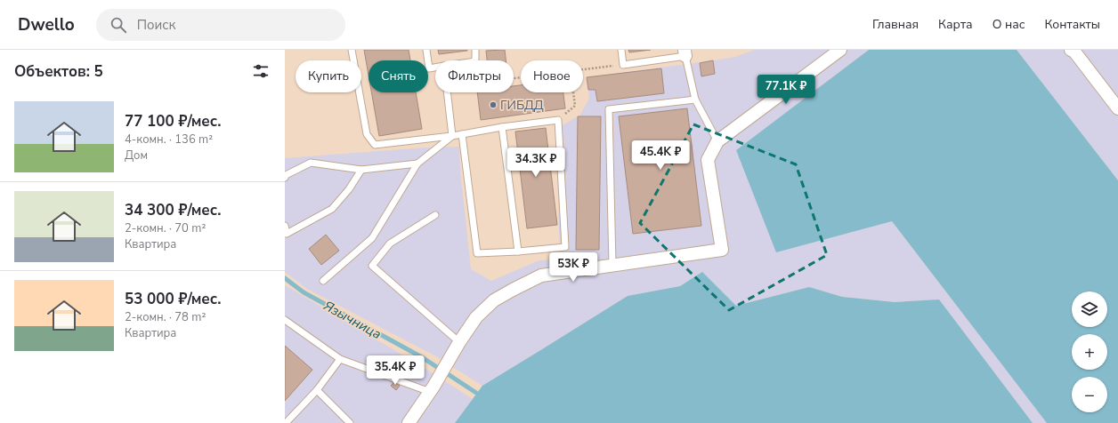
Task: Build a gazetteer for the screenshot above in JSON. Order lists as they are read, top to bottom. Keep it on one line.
{"water":["Язычница"],"places":["ГИБДД"],"page":{"header":"Dwello","search":"Поиск","nav":["Главная","Карта","О нас","Контакты"],"heading":"Объектов: 5","chip":["Купить","Снять","Фильтры","Новое"],"price":["77.1K ₽","45.4K ₽","34.3K ₽","53K ₽","35.4K ₽"],"list":[{"name":"77 100 ₽/мес.","note":"4-комн. · 136 m² · Дом"},{"name":"34 300 ₽/мес.","note":"2-комн. · 70 m² · Квартира"},{"name":"53 000 ₽/мес.","note":"2-комн. · 78 m² · Квартира"}],"map_buttons":["+","−"]}}
